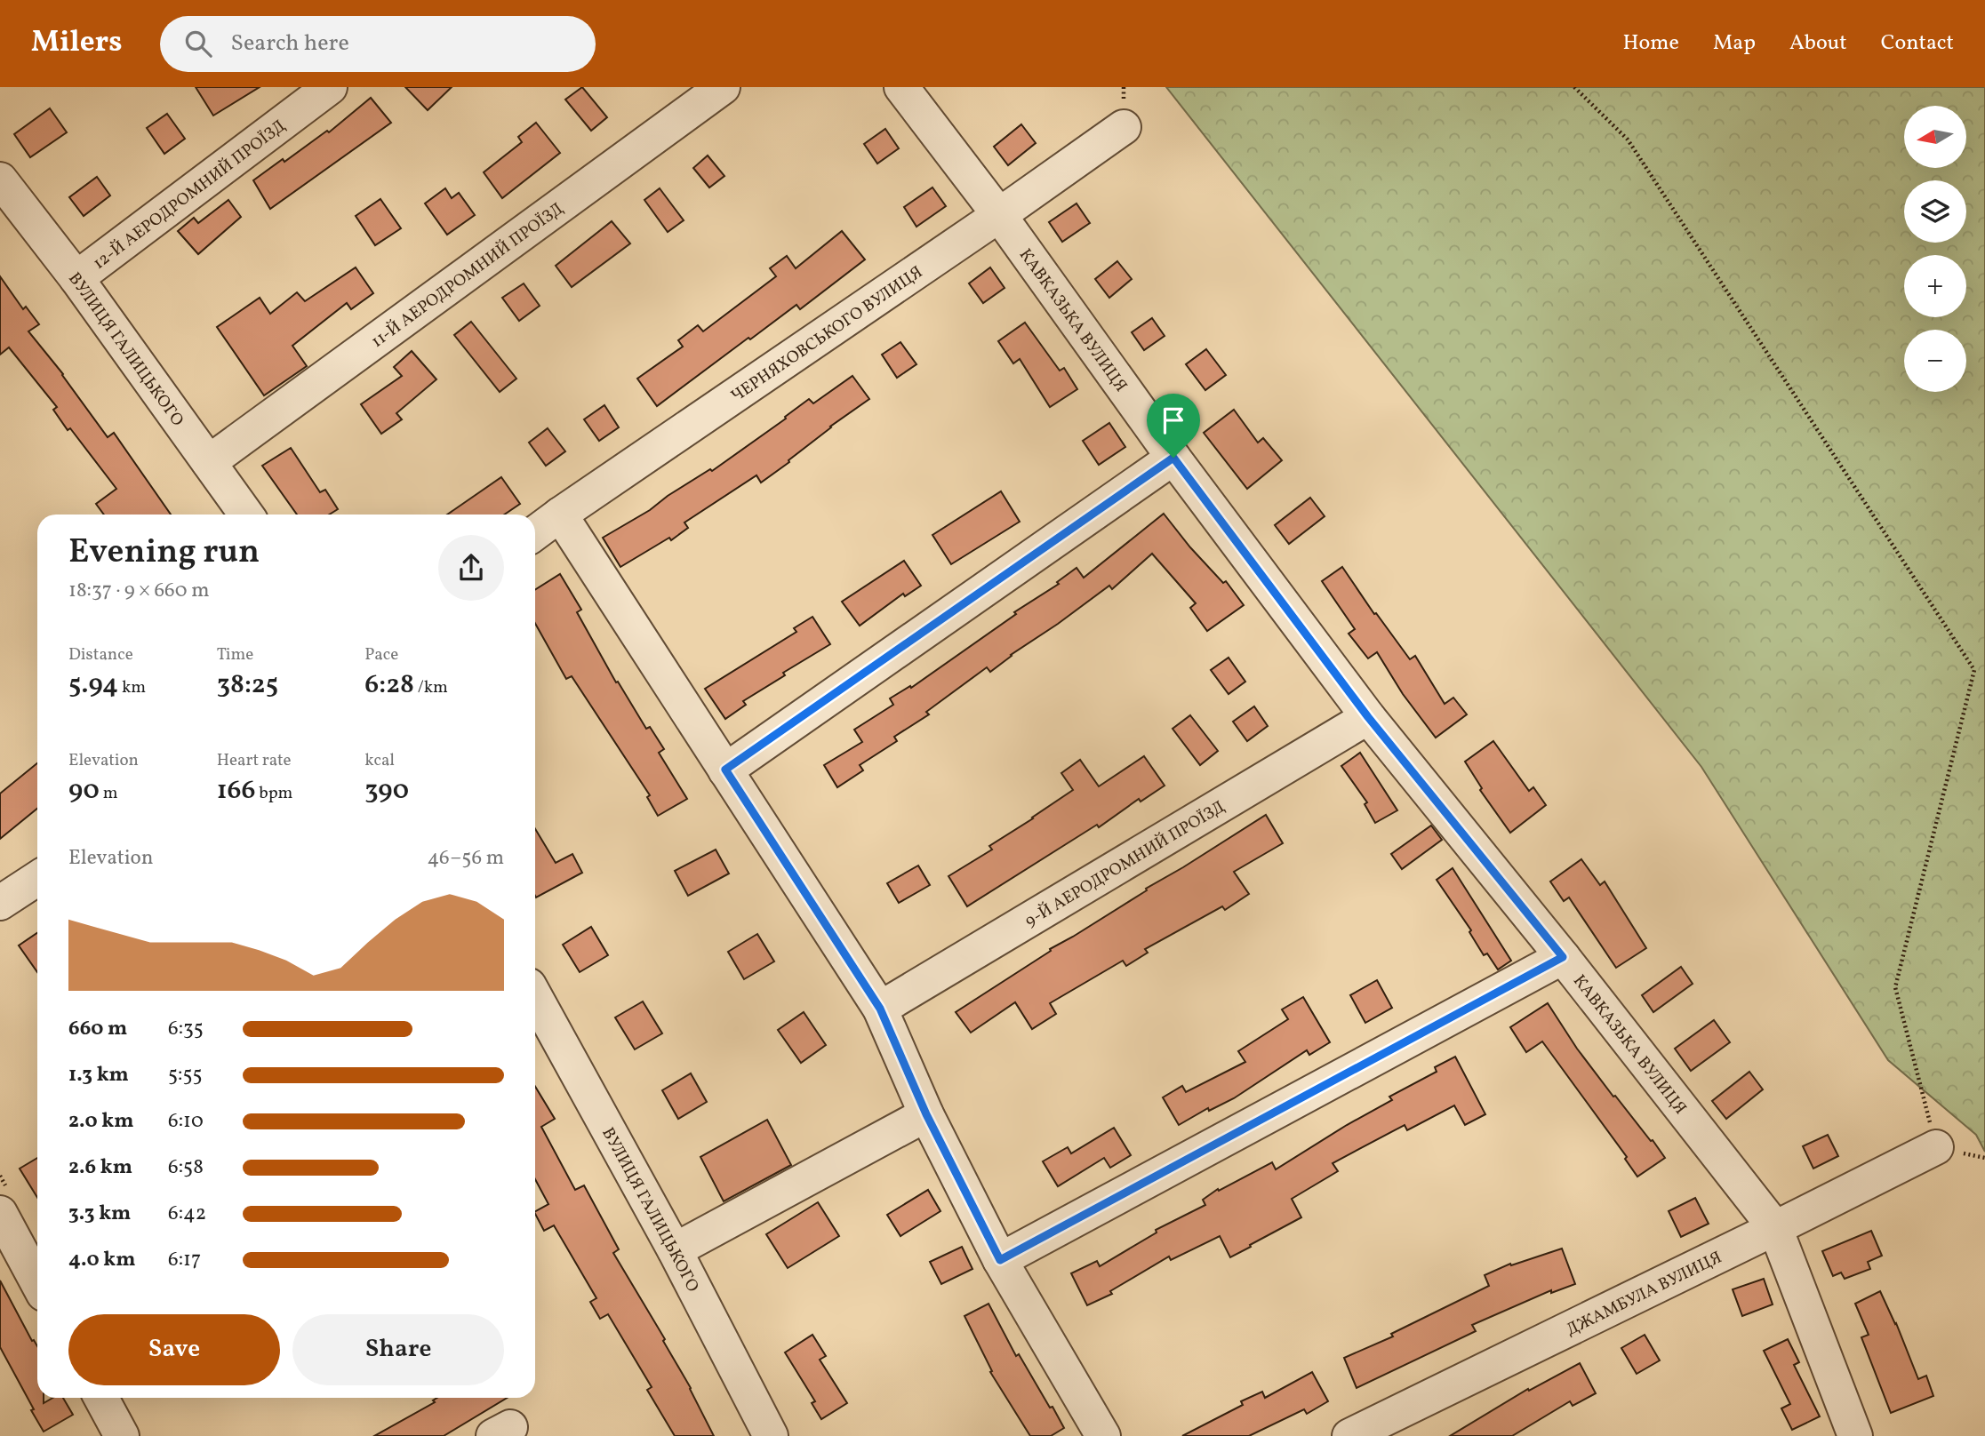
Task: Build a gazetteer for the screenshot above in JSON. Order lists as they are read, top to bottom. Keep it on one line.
{"streets":{"street":["12-Й АЕРОДРОМНИЙ ПРОЇЗД","11-Й АЕРОДРОМНИЙ ПРОЇЗД","КАВКАЗЬКА ВУЛИЦЯ","ЧЕРНЯХОВСЬКОГО ВУЛИЦЯ","ВУЛИЦЯ ГАЛИЦЬКОГО","9-Й АЕРОДРОМНИЙ ПРОЇЗД","ДЖАМБУЛА ВУЛИЦЯ"]},"crossings":[["12-Й АЕРОДРОМНИЙ ПРОЇЗД","ВУЛИЦЯ ГАЛИЦЬКОГО"],["11-Й АЕРОДРОМНИЙ ПРОЇЗД","ВУЛИЦЯ ГАЛИЦЬКОГО"],["КАВКАЗЬКА ВУЛИЦЯ","ЧЕРНЯХОВСЬКОГО ВУЛИЦЯ"],["КАВКАЗЬКА ВУЛИЦЯ","9-Й АЕРОДРОМНИЙ ПРОЇЗД"],["КАВКАЗЬКА ВУЛИЦЯ","ДЖАМБУЛА ВУЛИЦЯ"]],"north":"left","page":{"header":"Milers","search":"Search here","nav":["Home","Map","About","Contact"],"map_buttons":["+","−"],"heading":["Evening run","18:37 · 9 × 660 m"],"stats":[["Distance","5.94 km"],["Time","38:25"],["Pace","6:28 /km"],["Elevation","90 m"],["Heart rate","166 bpm"],["kcal","390"]],"chart":["Elevation","46–56 m"],"list":[{"name":"660 m","note":"6:35"},{"name":"1.3 km","note":"5:55"},{"name":"2.0 km","note":"6:10"},{"name":"2.6 km","note":"6:58"},{"name":"3.3 km","note":"6:42"},{"name":"4.0 km","note":"6:17"}],"buttons":["Save","Share"]}}
